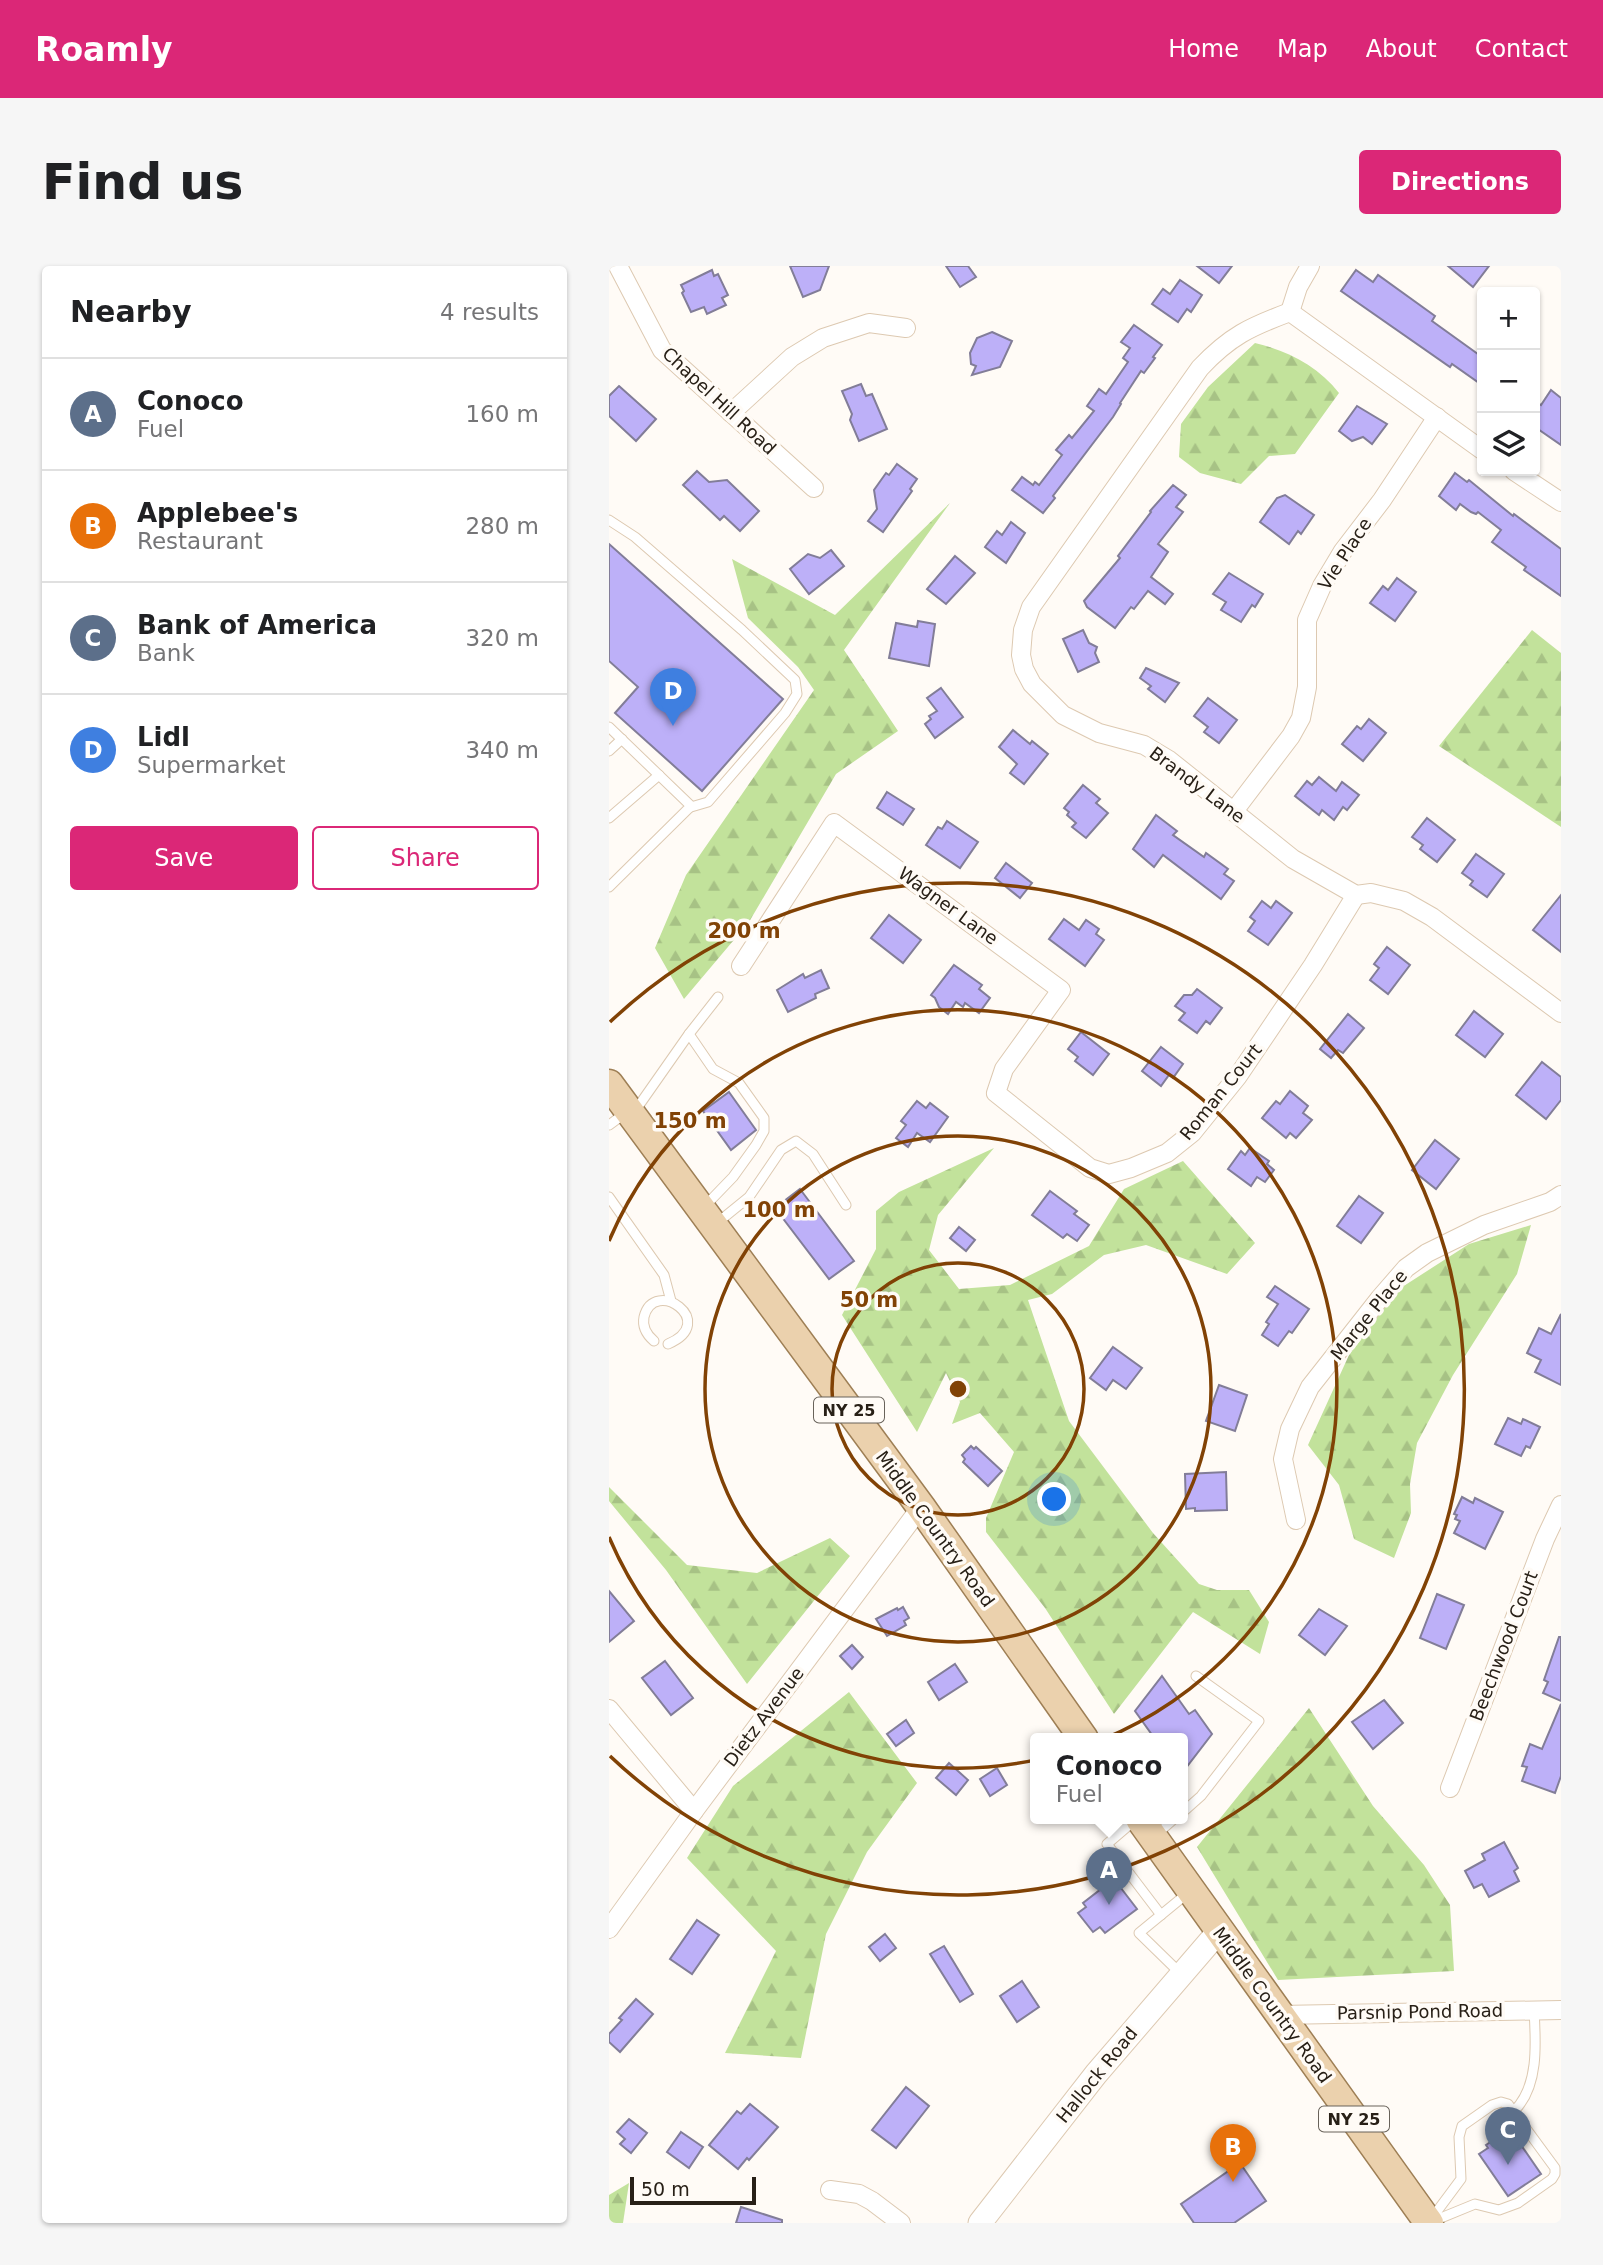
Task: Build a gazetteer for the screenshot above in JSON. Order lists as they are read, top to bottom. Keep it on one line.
{"streets":{"main road":["NY 25","Middle Country Road"],"street":["Chapel Hill Road","Vie Place","Brandy Lane","Wagner Lane","Roman Court","Marge Place","Beechwood Court","Dietz Avenue","Parsnip Pond Road","Hallock Road"]},"crossings":[["Vie Place","Brandy Lane"],["Brandy Lane","Roman Court"],["Wagner Lane","Roman Court"],["Middle Country Road","Dietz Avenue"],["Middle Country Road","Parsnip Pond Road"],["Middle Country Road","Hallock Road"]],"scale_bar":"50 m","page":{"header":"Roamly","nav":["Home","Map","About","Contact"],"buttons":["Directions",["Save","Share"]],"title":"Find us","heading":["Nearby","4 results"],"map_buttons":["+","−"],"list":[{"mark":"A","name":"Conoco","note":"Fuel","value":"160 m"},{"mark":"B","name":"Applebee's","note":"Restaurant","value":"280 m"},{"mark":"C","name":"Bank of America","note":"Bank","value":"320 m"},{"mark":"D","name":"Lidl","note":"Supermarket","value":"340 m"}],"pins":["D","A","C","B"],"popup":["Conoco","Fuel"],"scale":"50 m"},"rings":["200 m","150 m","100 m","50 m"]}
